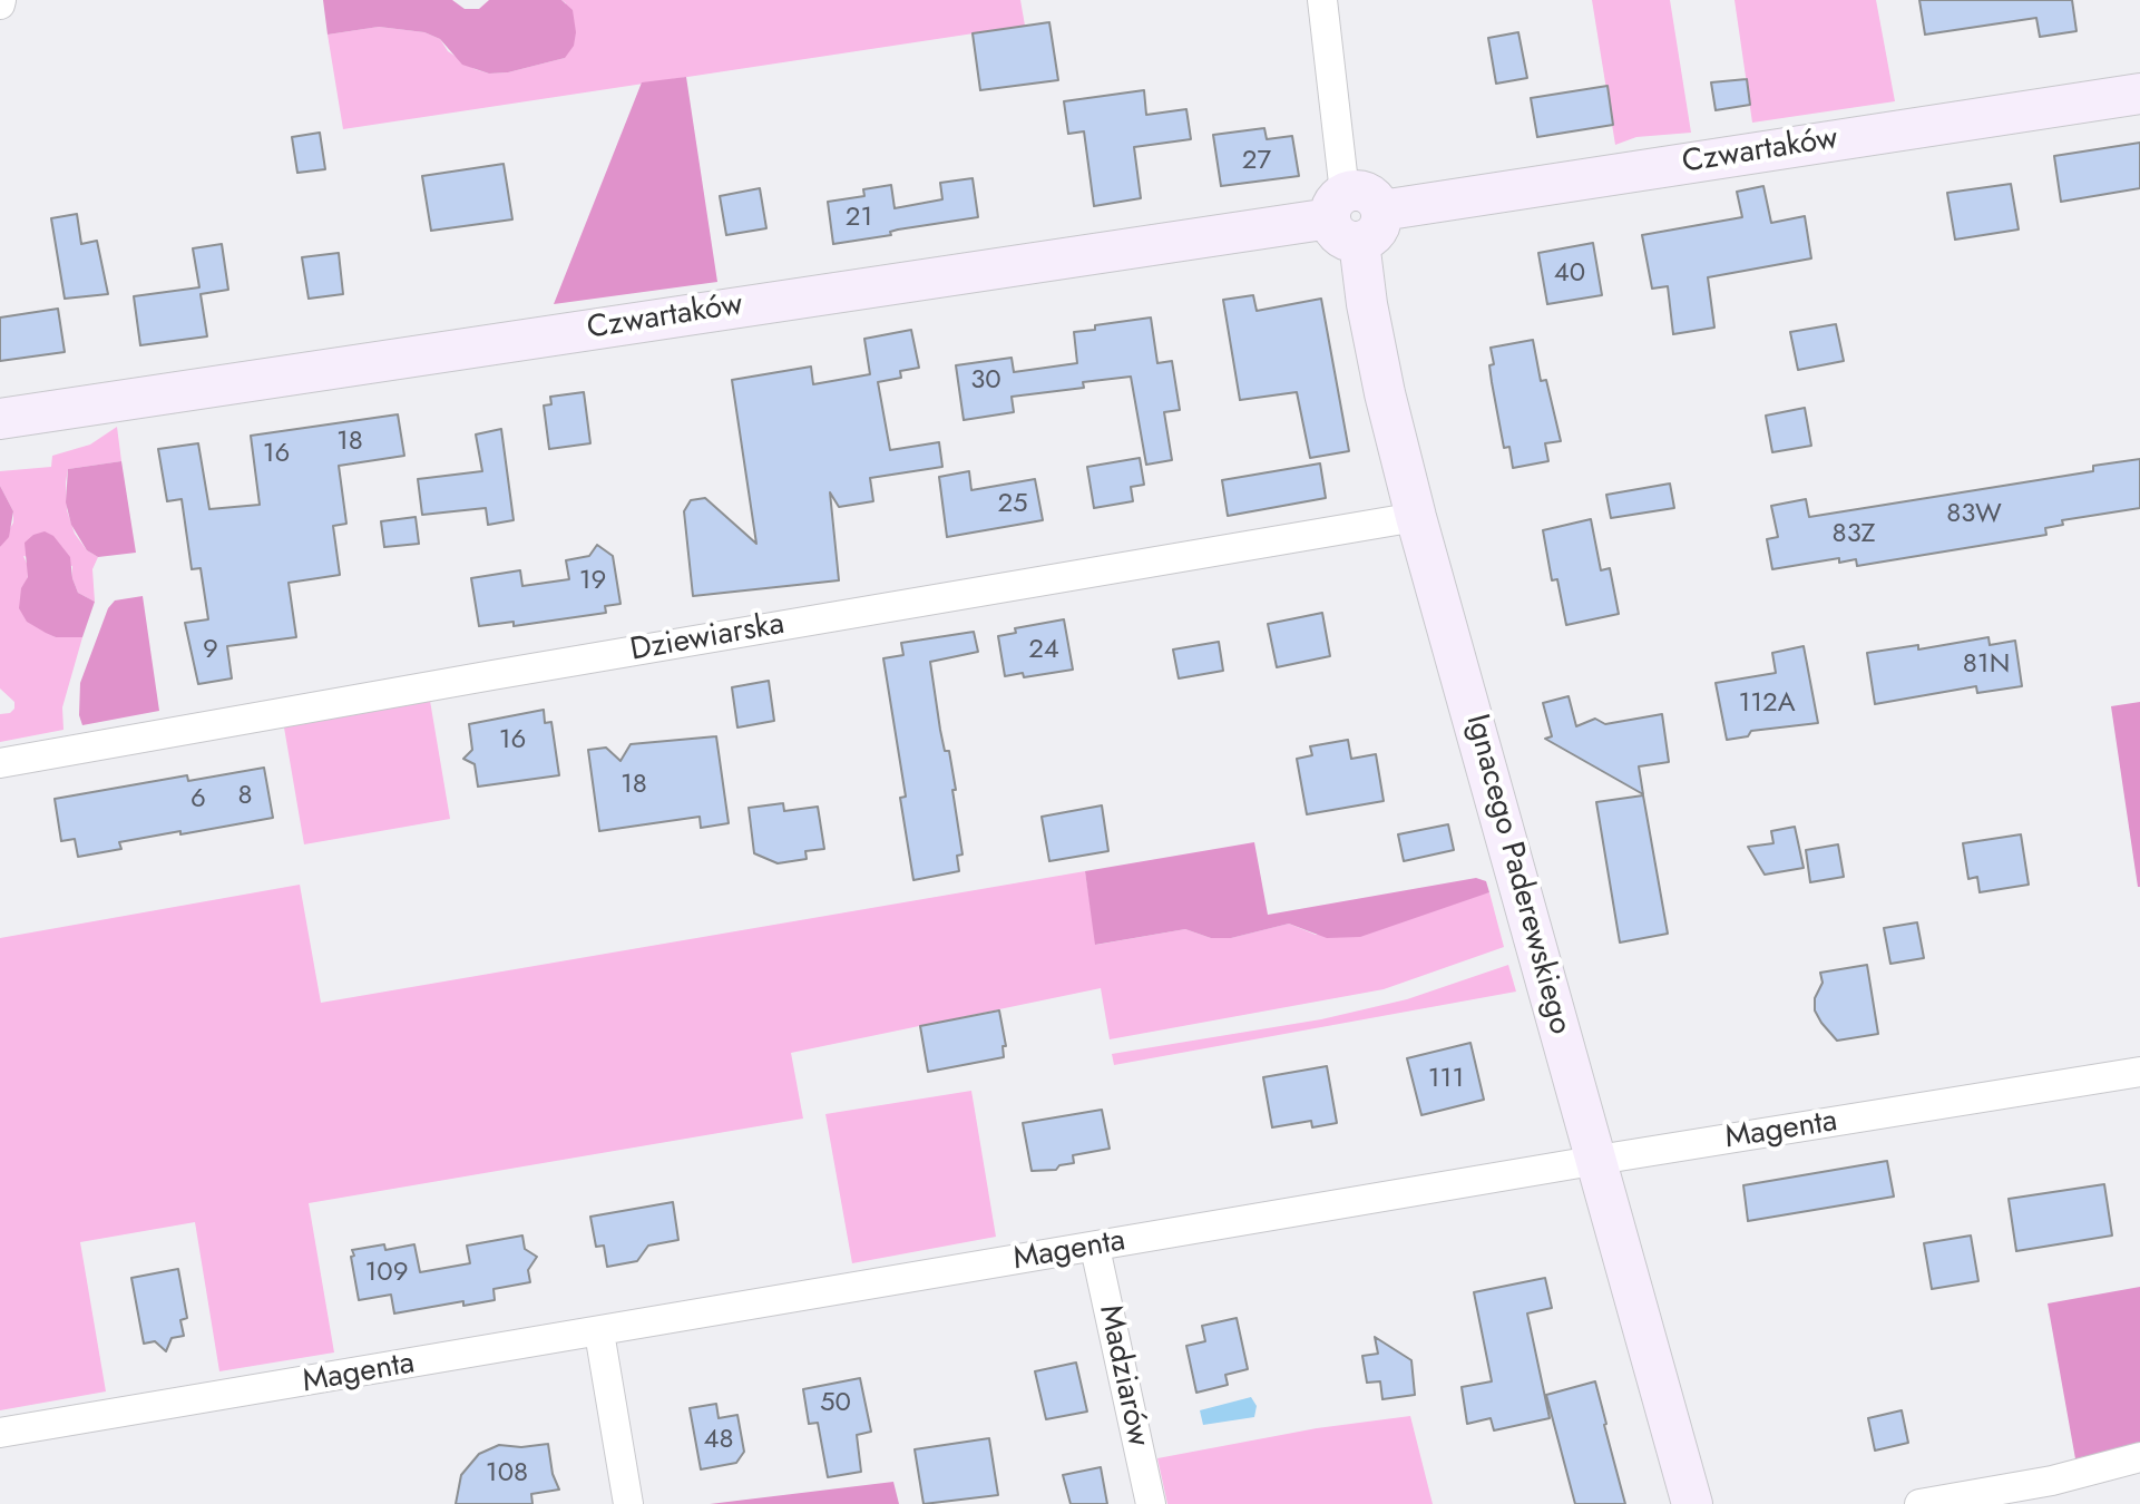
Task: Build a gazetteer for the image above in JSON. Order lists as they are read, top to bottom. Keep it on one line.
{"streets":{"street":["Czwartaków","Dziewiarska","Ignacego Paderewskiego","Magenta","Madziarów"]},"crossings":[["Czwartaków","Ignacego Paderewskiego"],["Dziewiarska","Ignacego Paderewskiego"],["Ignacego Paderewskiego","Magenta"],["Magenta","Madziarów"]],"house_numbers":["27","21","40","30","18","16","25","83W","83Z","19","9","24","81N","112A","16","18","8","6","111","109","50","48","108"]}
